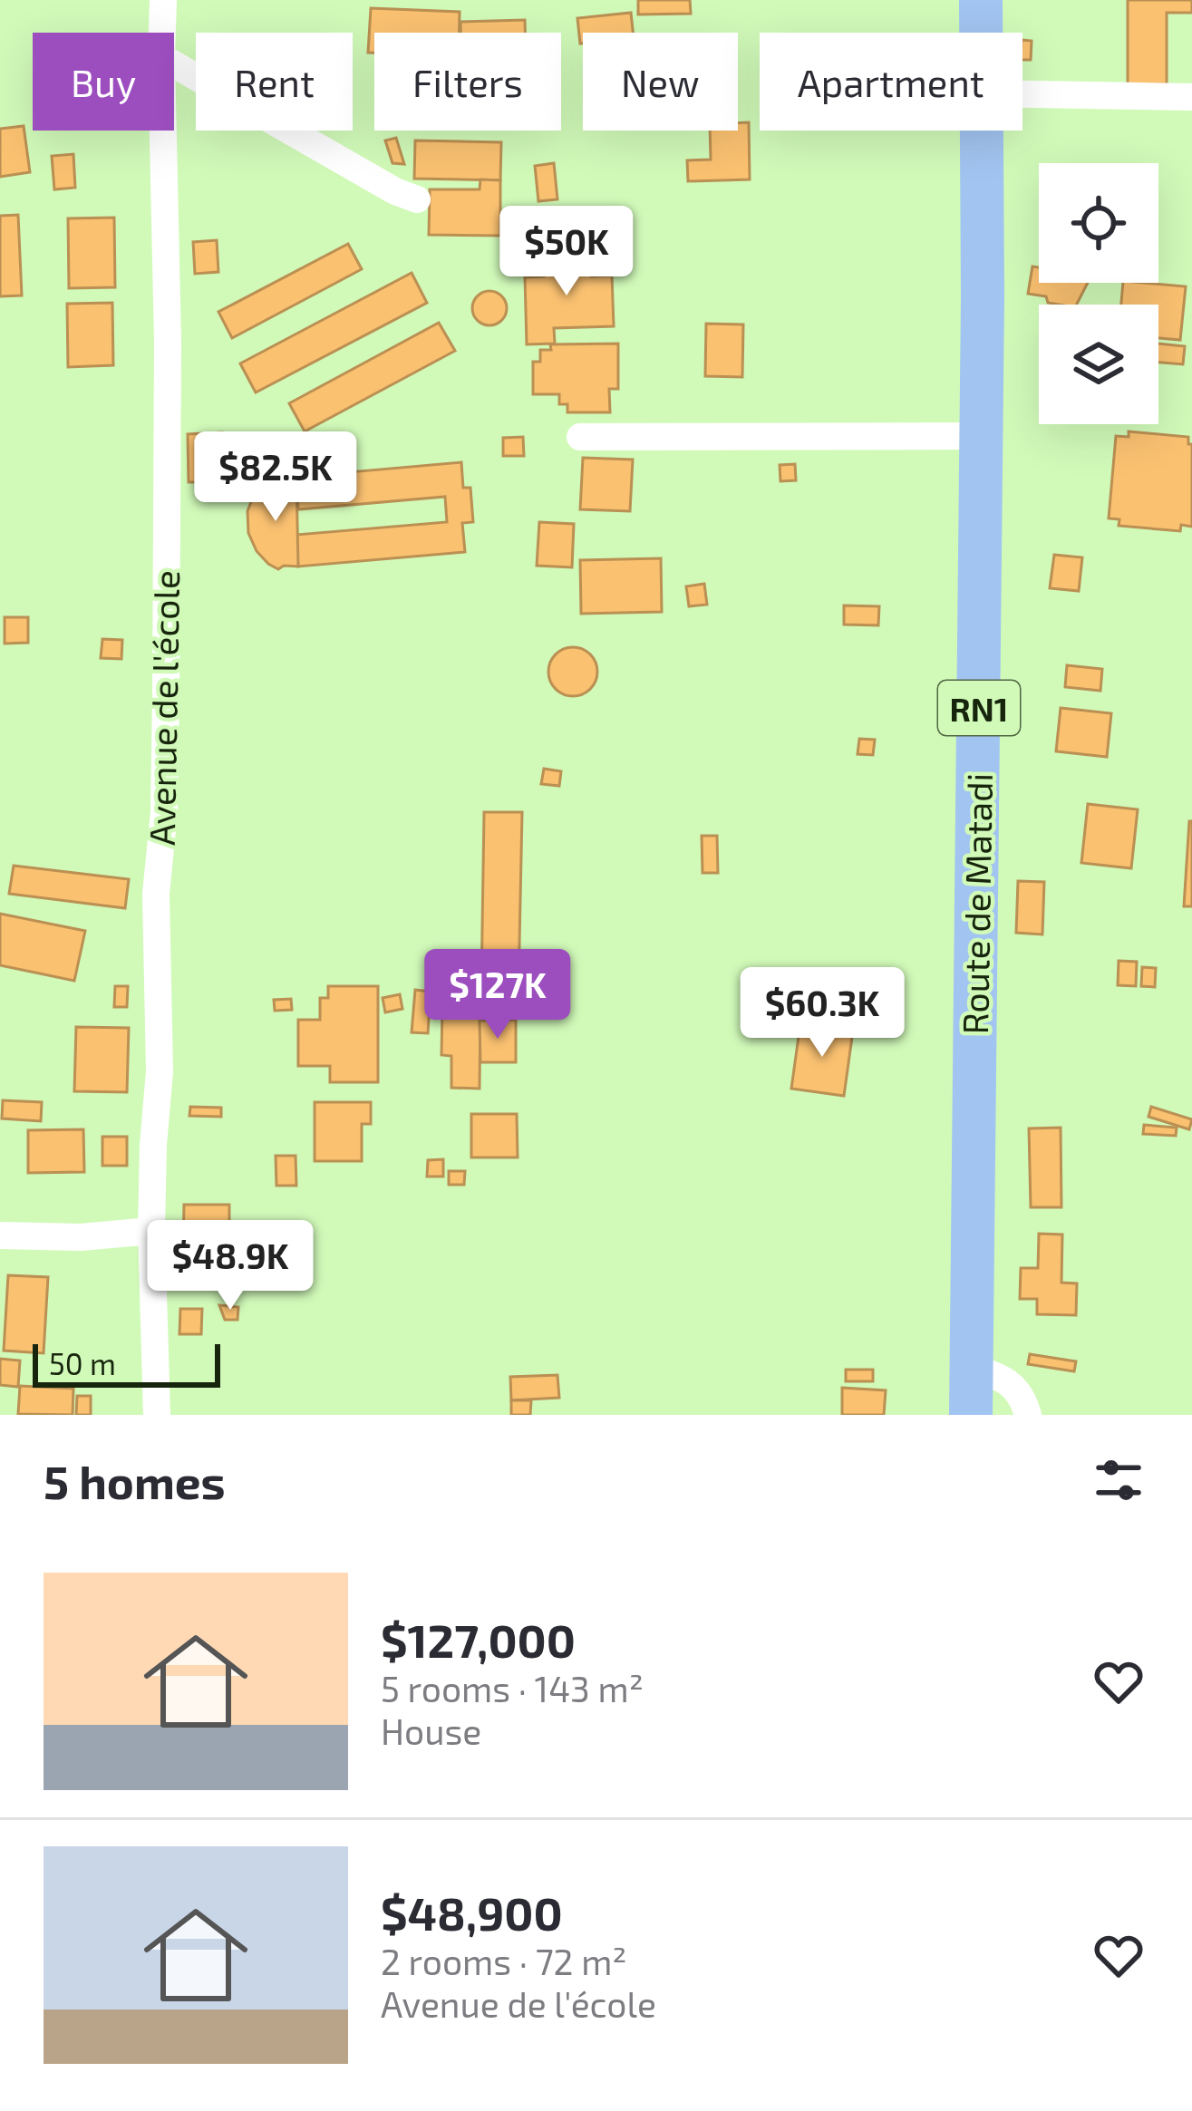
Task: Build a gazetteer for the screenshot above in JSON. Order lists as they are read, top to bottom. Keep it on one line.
{"streets":{"highway":["RN1","Route de Matadi"],"street":["Avenue de l'école"]},"scale_bar":"50 m","page":{"chip":["Buy","Rent","Filters","New","Apartment"],"price":["$50K","$82.5K","$127K","$60.3K","$48.9K"],"scale":"50 m","heading":"5 homes","list":[{"name":"$127,000","note":"5 rooms · 143 m² · House"},{"name":"$48,900","note":"2 rooms · 72 m² · Avenue de l'école"}]}}
